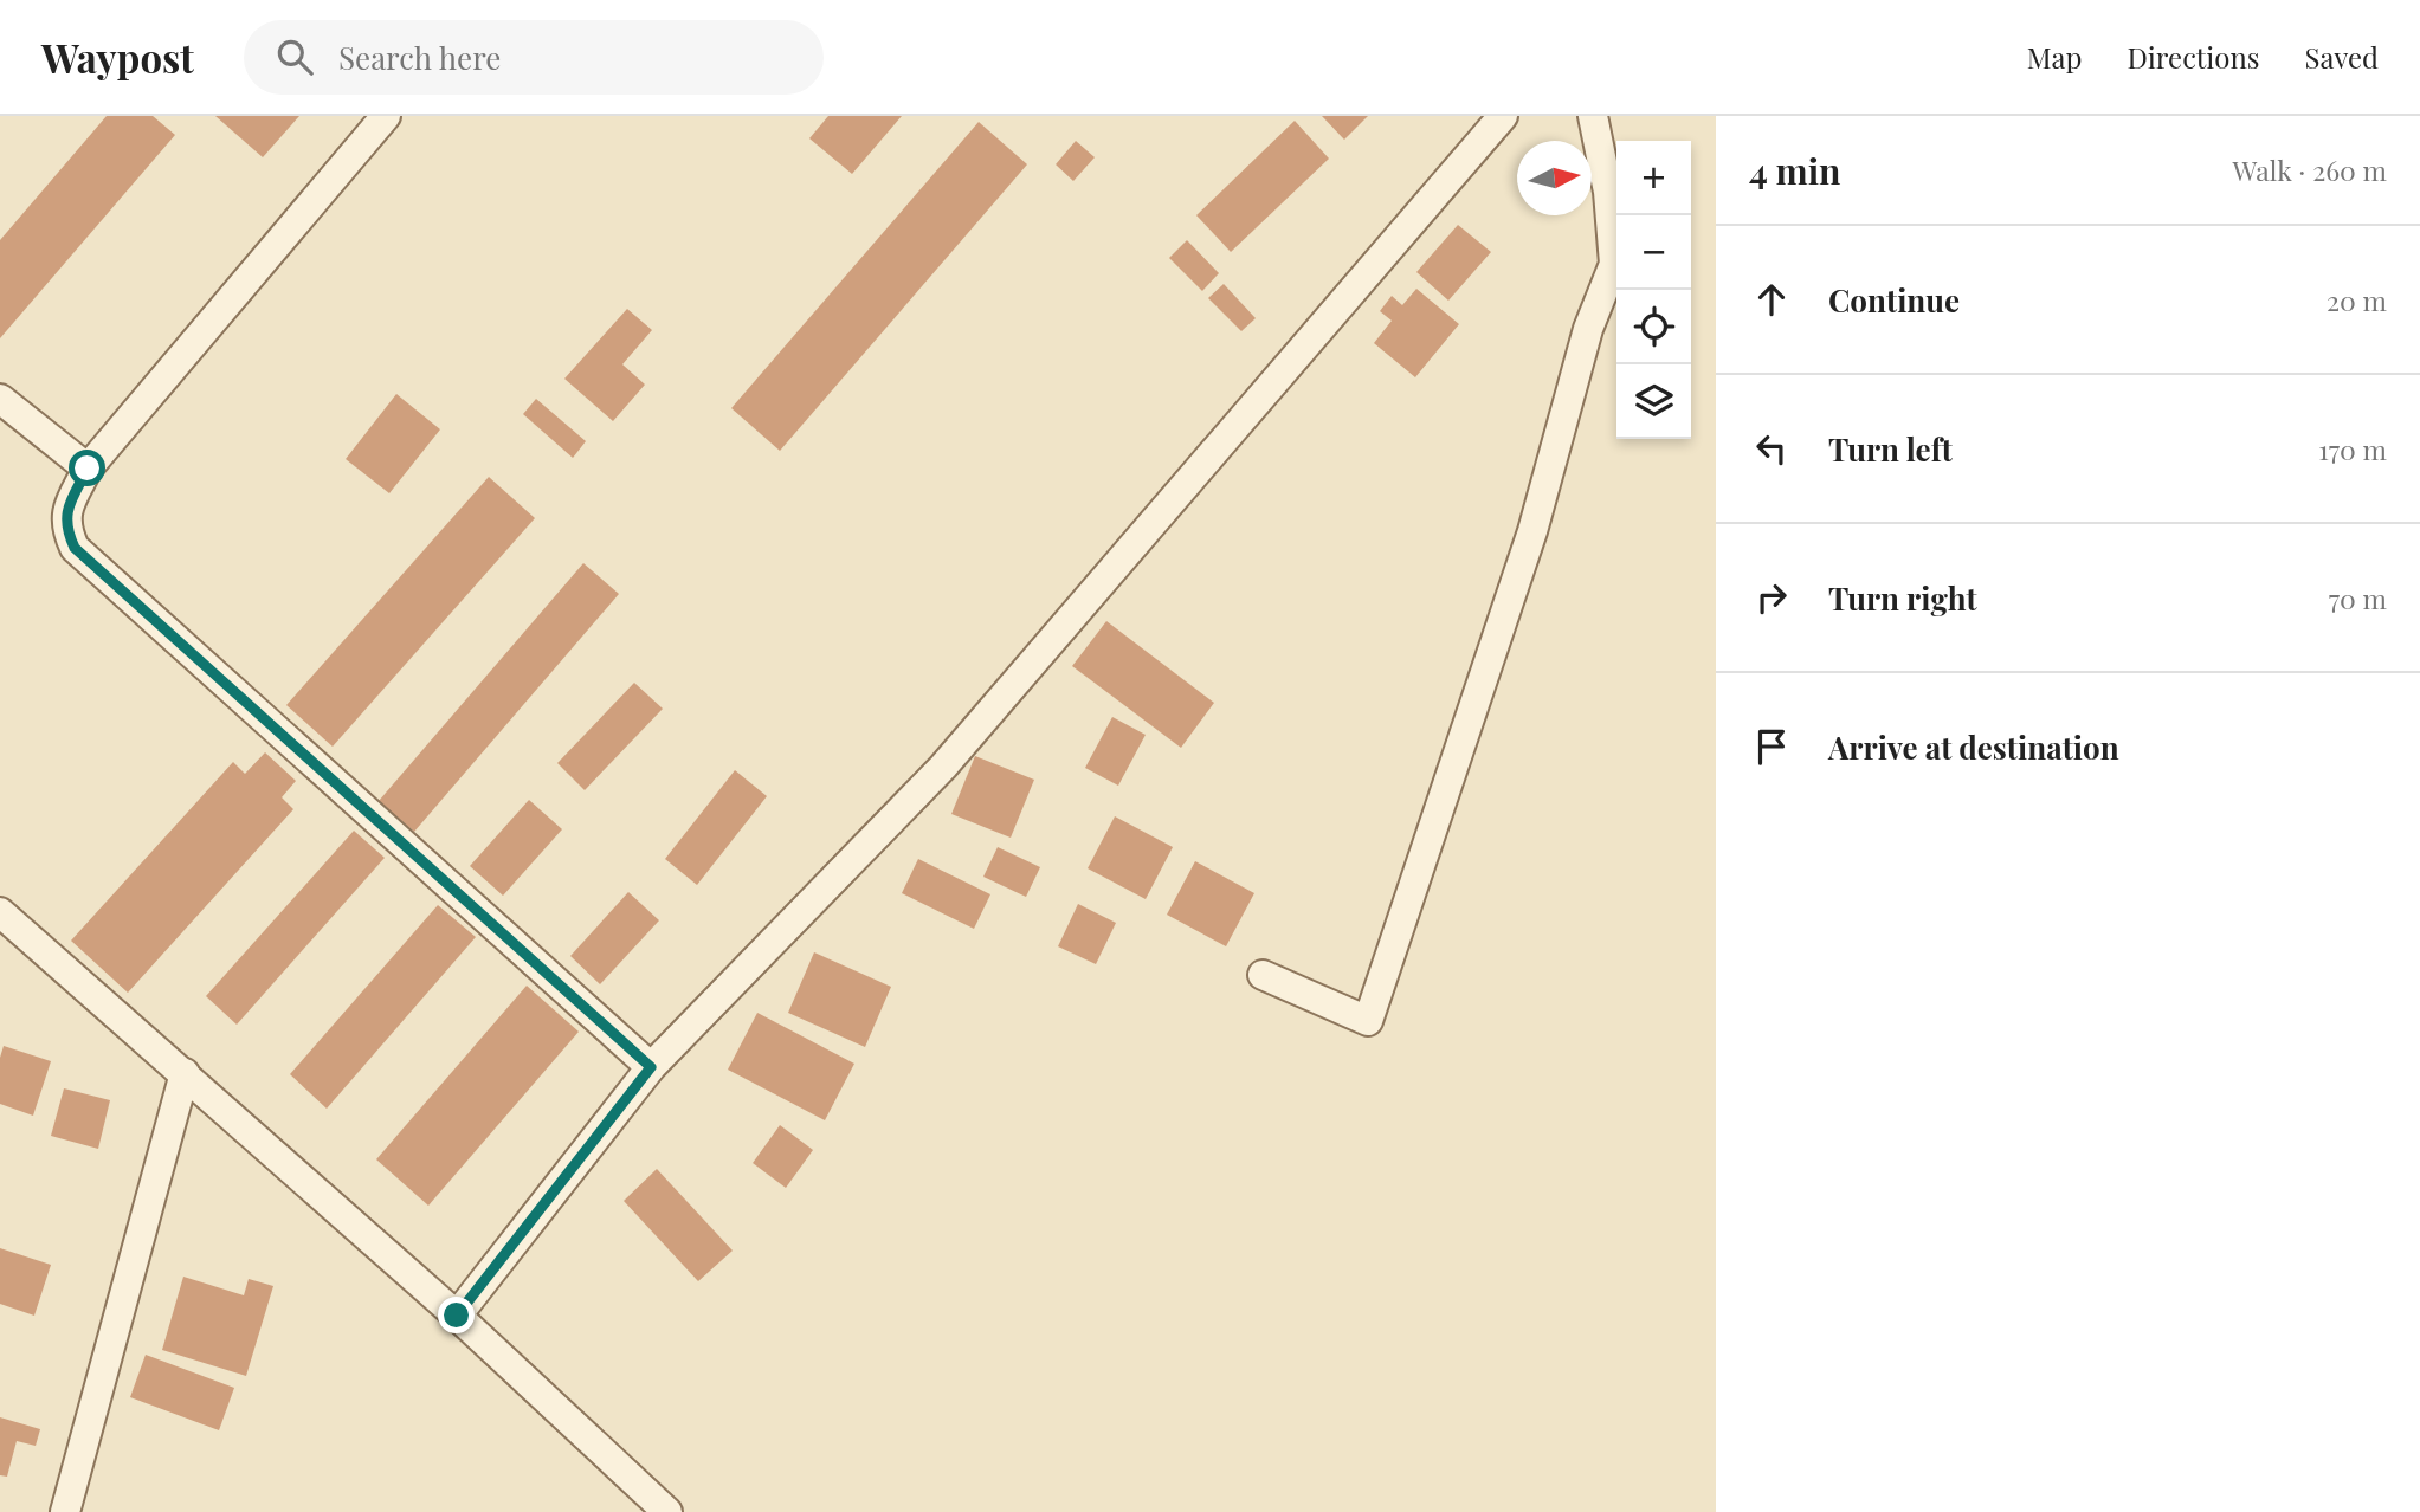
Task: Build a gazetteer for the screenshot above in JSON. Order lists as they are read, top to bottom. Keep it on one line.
{"north":"right","page":{"header":"Waypost","search":"Search here","nav":["Map","Directions","Saved"],"heading":["4 min","Walk · 260 m"],"map_buttons":["+","−"],"list":[["Continue","20 m"],["Turn left","170 m"],["Turn right","70 m"],"Arrive at destination"]}}
